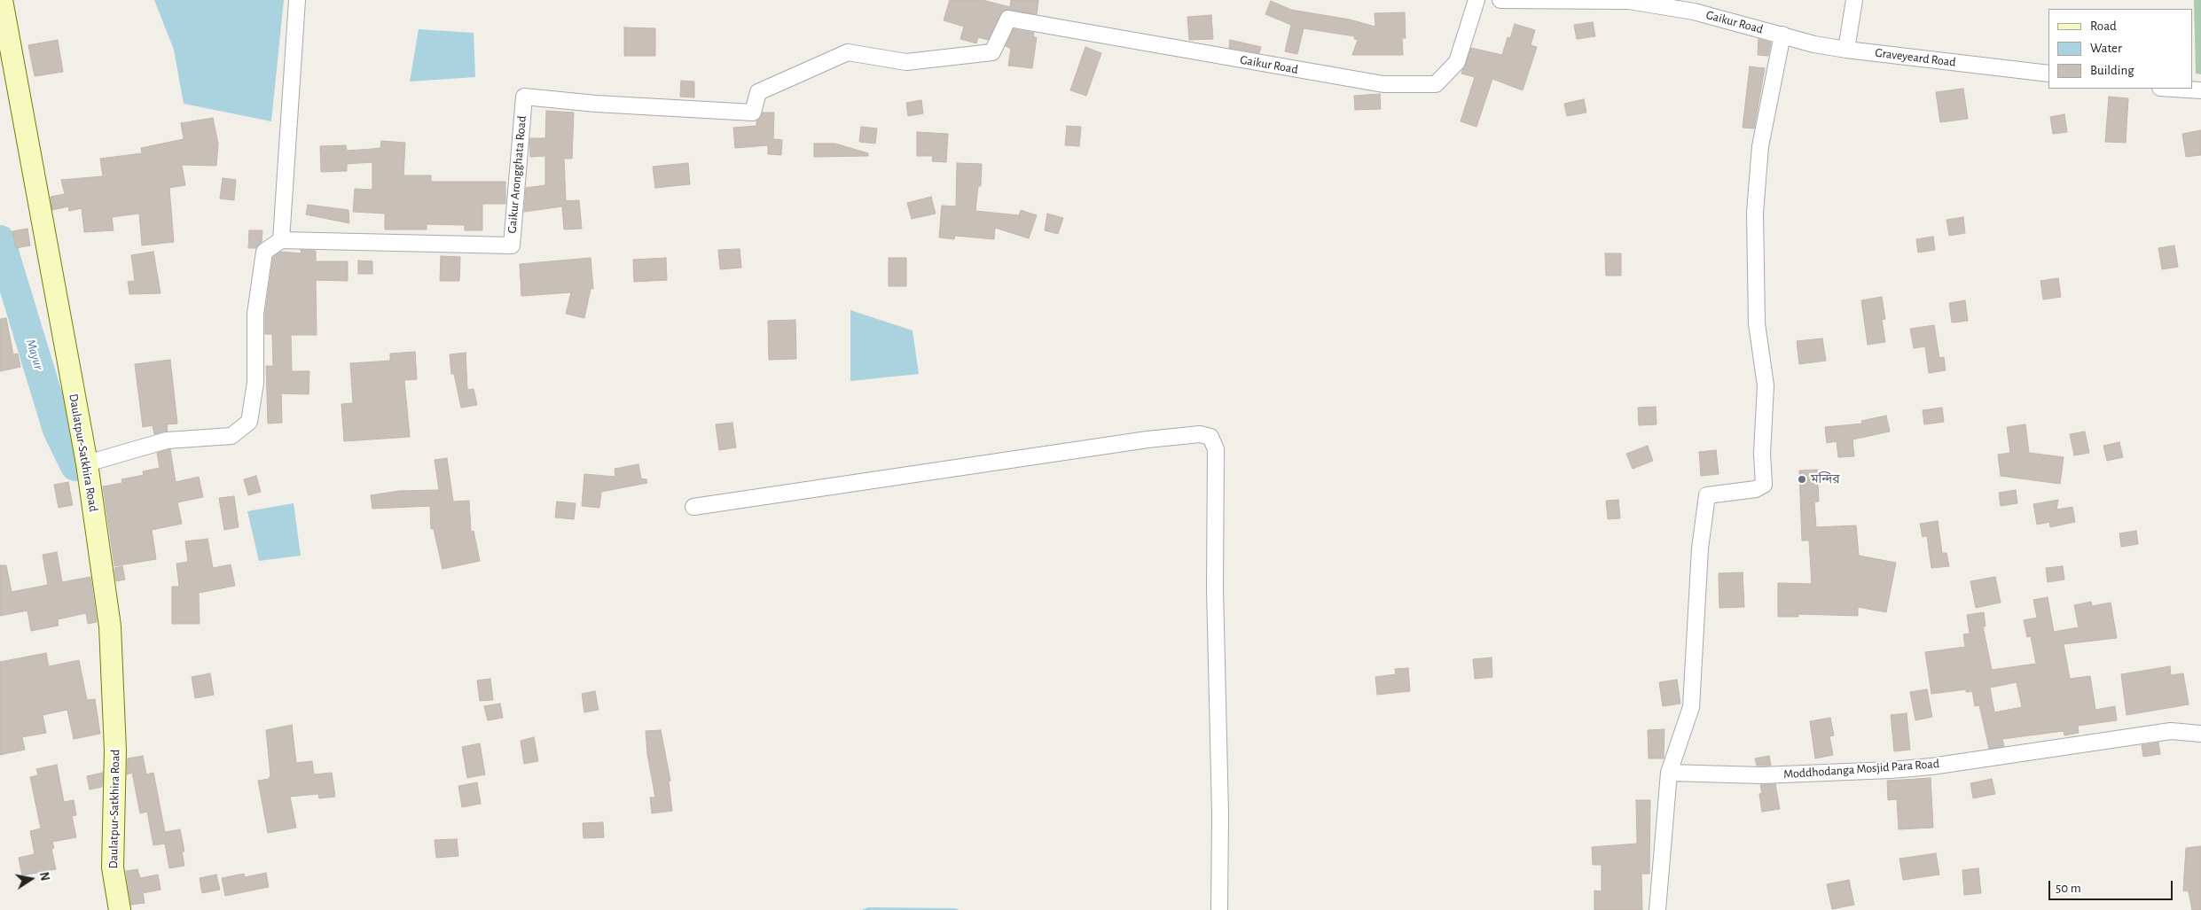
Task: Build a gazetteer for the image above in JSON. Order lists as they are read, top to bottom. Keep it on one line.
{"streets":{"main road":["Daulatpur-Satkhira Road"],"street":["Gaikur Road","Graveyeard Road","Gaikur Arongghata Road","Moddhodanga Mosjid Para Road"]},"crossings":[["Gaikur Road","Graveyeard Road"],["Gaikur Road","Gaikur Arongghata Road"]],"water":["Mayur"],"places":["মন্দির"],"legend":["Road","Water","Building"],"scale_bar":"50 m","north":"right"}
